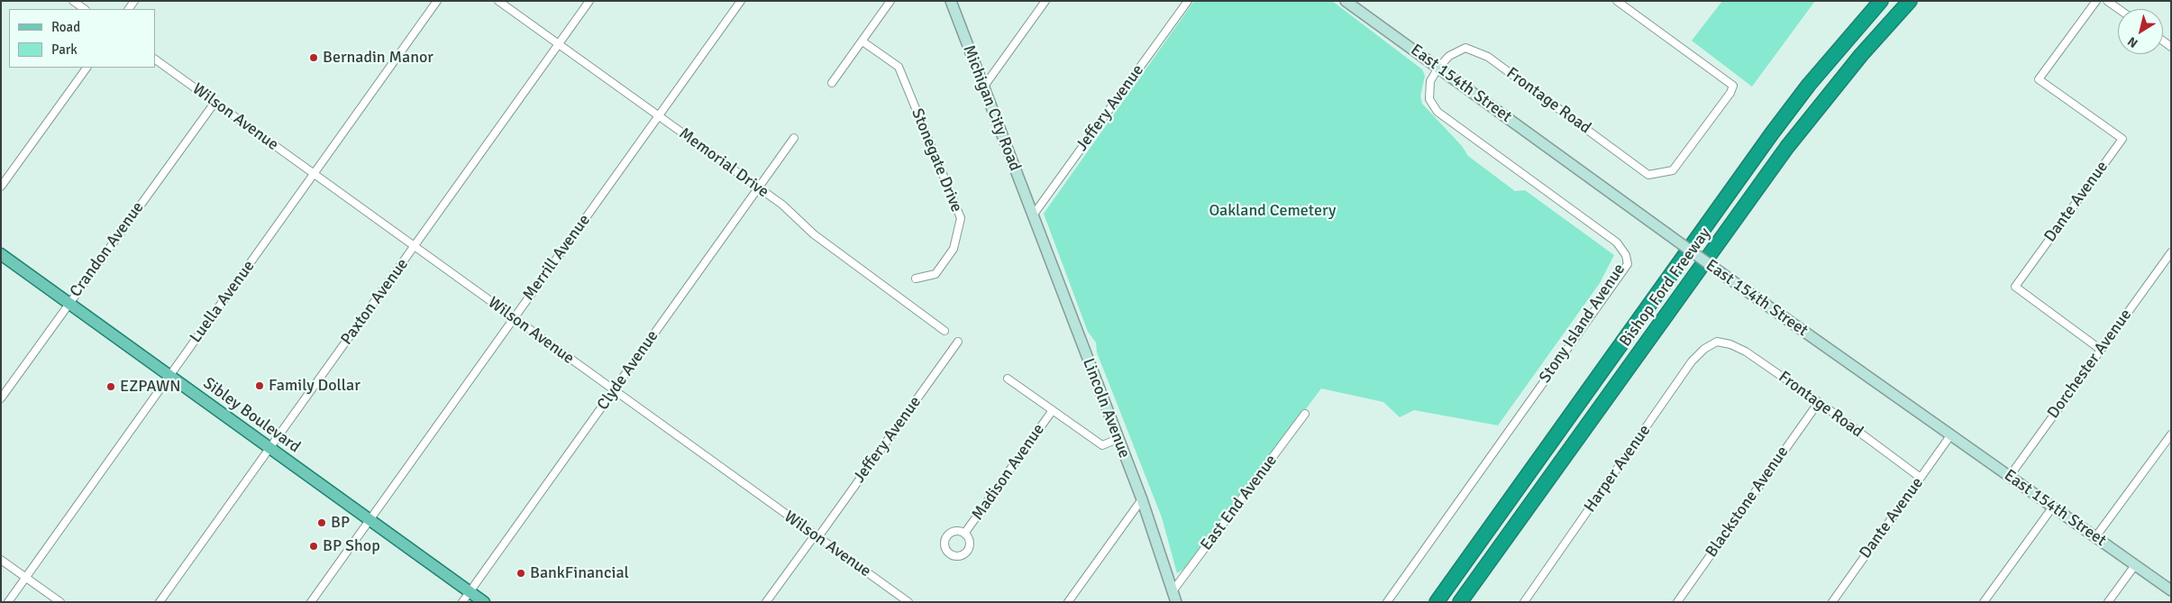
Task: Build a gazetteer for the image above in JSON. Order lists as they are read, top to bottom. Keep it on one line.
{"streets":{"highway":["Bishop Ford Freeway"],"main road":["Sibley Boulevard"],"street":["East 154th Street","Frontage Road","Michigan City Road","Jeffery Avenue","Wilson Avenue","Stonegate Drive","Memorial Drive","Dante Avenue","Crandon Avenue","Merrill Avenue","Luella Avenue","Paxton Avenue","Stony Island Avenue","Dorchester Avenue","Clyde Avenue","Lincoln Avenue","Harper Avenue","Madison Avenue","Blackstone Avenue","East End Avenue"]},"crossings":[["East 154th Street","Frontage Road"],["East 154th Street","Dante Avenue"],["East 154th Street","Stony Island Avenue"],["East 154th Street","Dorchester Avenue"],["Frontage Road","Dante Avenue"],["Frontage Road","Stony Island Avenue"],["Frontage Road","Harper Avenue"],["Frontage Road","Blackstone Avenue"],["Michigan City Road","Jeffery Avenue"],["Michigan City Road","Lincoln Avenue"],["Jeffery Avenue","Wilson Avenue"],["Jeffery Avenue","Lincoln Avenue"],["Wilson Avenue","Crandon Avenue"],["Wilson Avenue","Merrill Avenue"],["Wilson Avenue","Luella Avenue"],["Wilson Avenue","Paxton Avenue"],["Wilson Avenue","Clyde Avenue"],["Memorial Drive","Merrill Avenue"],["Memorial Drive","Paxton Avenue"],["Memorial Drive","Clyde Avenue"],["Dante Avenue","Dorchester Avenue"],["Crandon Avenue","Sibley Boulevard"],["Merrill Avenue","Sibley Boulevard"],["Luella Avenue","Sibley Boulevard"],["Paxton Avenue","Sibley Boulevard"],["Clyde Avenue","Sibley Boulevard"],["Lincoln Avenue","East End Avenue"]],"parks":["Oakland Cemetery"],"places":["Bernadin Manor","Family Dollar","EZPAWN","BP","BP Shop","BankFinancial"],"legend":["Road","Park"],"north":"bottom left"}
